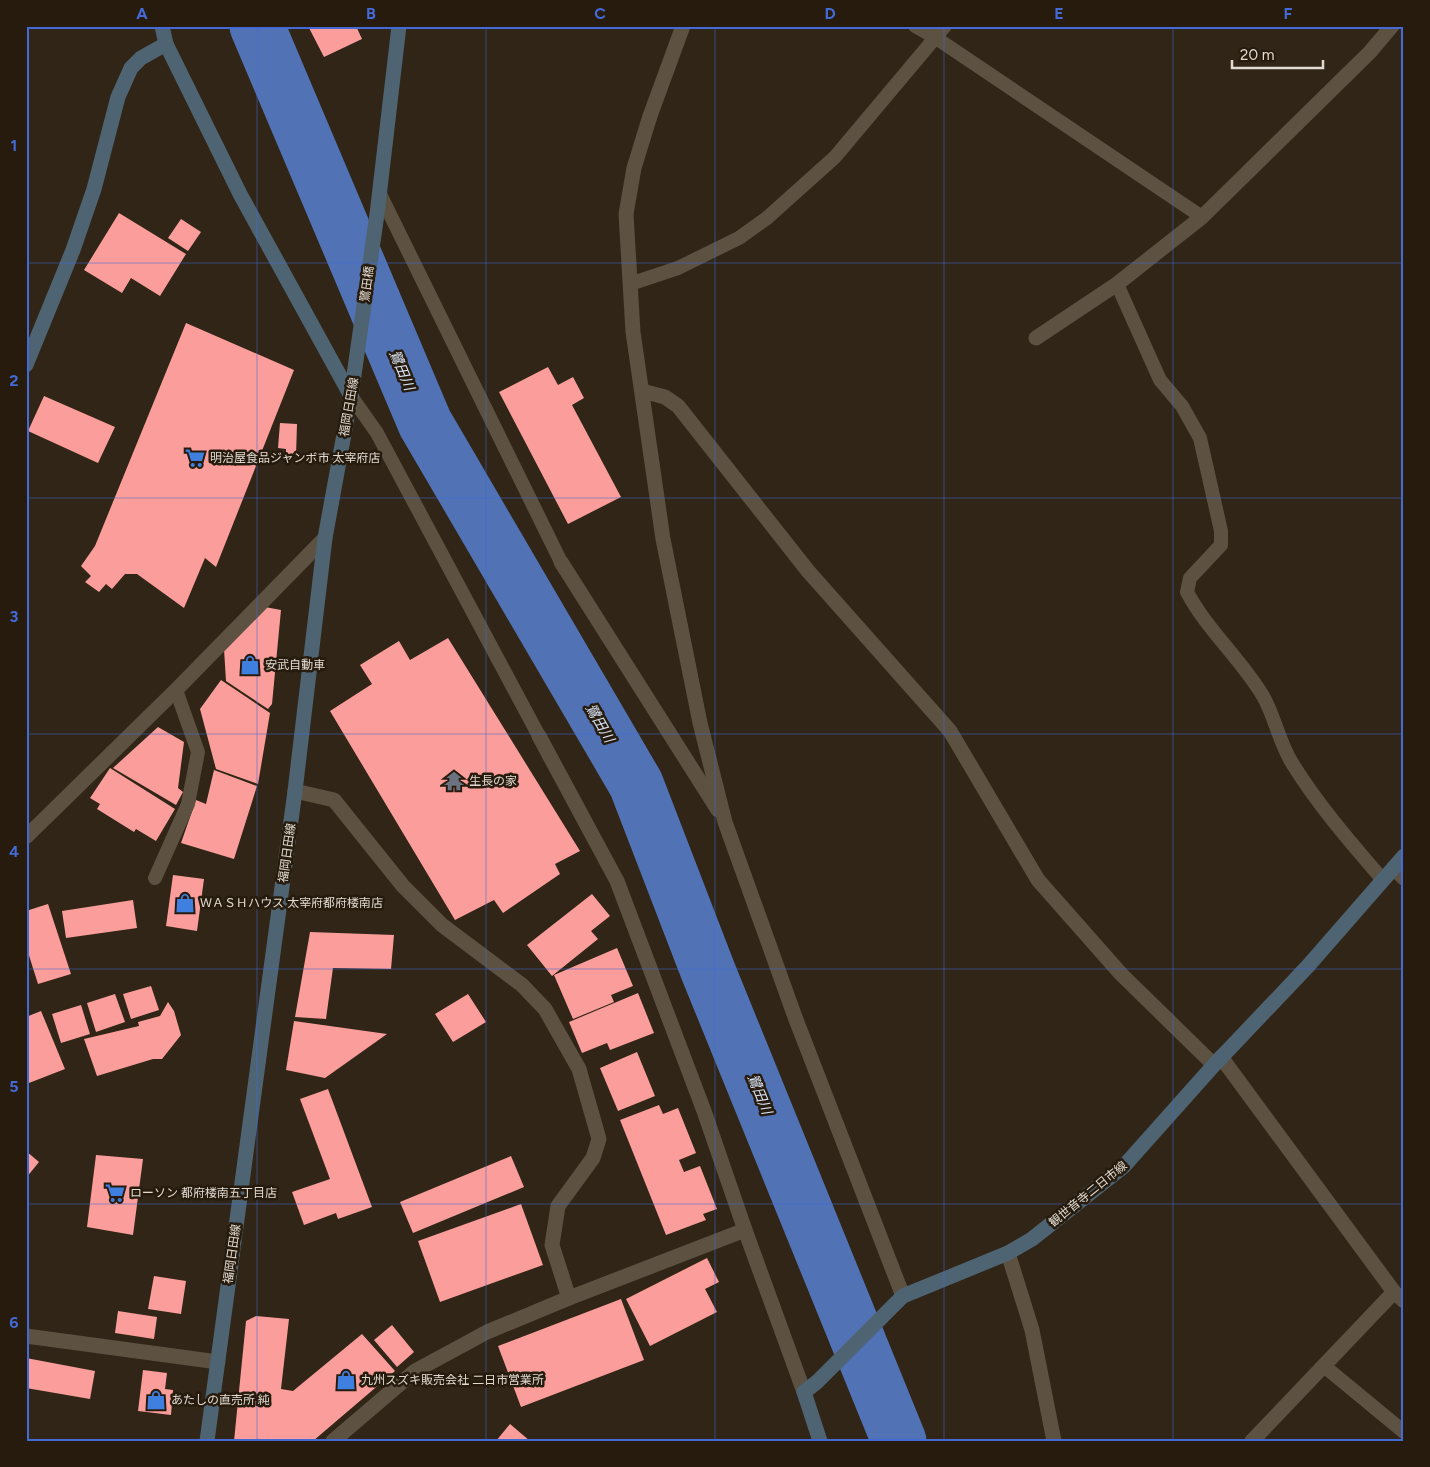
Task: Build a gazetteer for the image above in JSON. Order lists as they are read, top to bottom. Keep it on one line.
{"streets":{"main road":["鷺田橋","福岡日田線","観世音寺二日市線"]},"crossings":[["鷺田橋","福岡日田線"]],"water":["鷺田川"],"places":{"supermarket":["明治屋食品ジャンボ市 太宰府店","ローソン 都府楼南五丁目店"],"shop":["安武自動車","ＷＡＳＨハウス 太宰府都府楼南店","九州スズキ販売会社 二日市営業所","あたしの直売所 純"],"temple":["生長の家"]},"scale_bar":"20 m","grid":{"columns":["A","B","C","D","E","F"],"rows":["1","2","3","4","5","6"]}}
